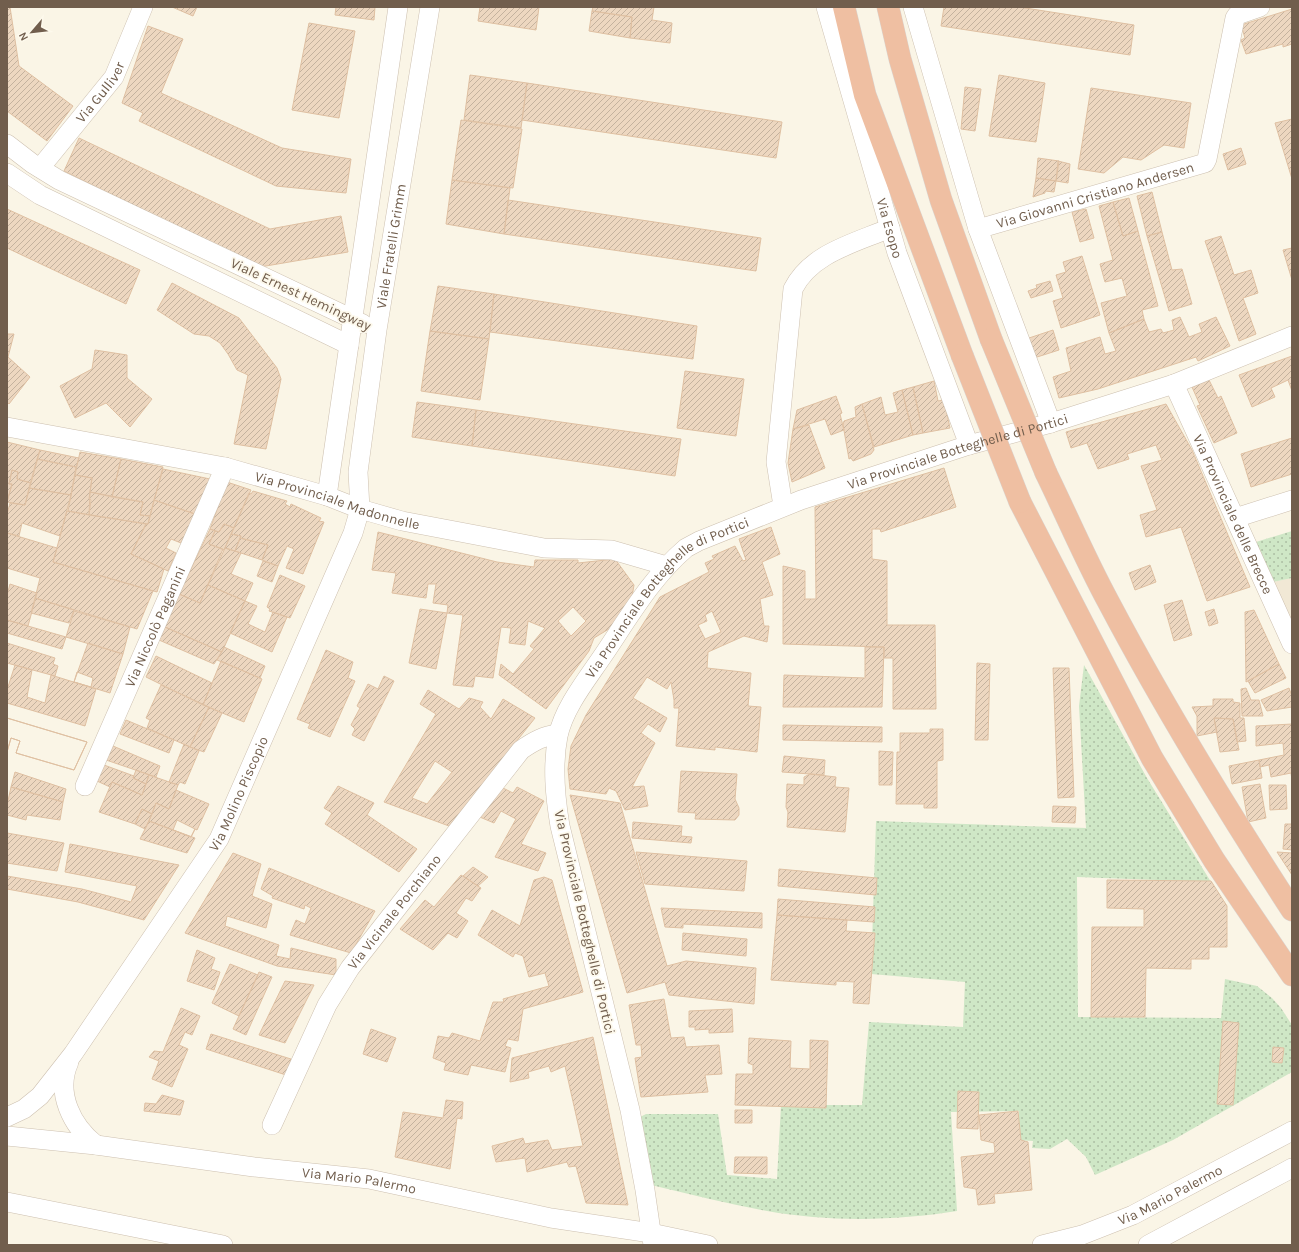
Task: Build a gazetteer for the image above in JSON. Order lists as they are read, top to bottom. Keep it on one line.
{"streets":{"street":["Via Gulliver","Via Giovanni Cristiano Andersen","Via Esopo","Viale Fratelli Grimm","Viale Ernest Hemingway","Via Provinciale Botteghelle di Portici","Via Provinciale Madonnelle","Via Provinciale delle Brecce","Via Niccolò Paganini","Via Molino Piscopio","Via Vicinale Porchiano","Via Mario Palermo"]},"crossings":[["Via Gulliver","Viale Ernest Hemingway"],["Via Esopo","Via Provinciale Botteghelle di Portici"],["Viale Fratelli Grimm","Viale Ernest Hemingway"],["Viale Fratelli Grimm","Via Provinciale Madonnelle"],["Viale Fratelli Grimm","Via Molino Piscopio"],["Via Provinciale Botteghelle di Portici","Via Provinciale Madonnelle"],["Via Provinciale Botteghelle di Portici","Via Provinciale delle Brecce"],["Via Provinciale Botteghelle di Portici","Via Vicinale Porchiano"],["Via Provinciale Botteghelle di Portici","Via Mario Palermo"],["Via Provinciale Madonnelle","Via Niccolò Paganini"],["Via Provinciale Madonnelle","Via Molino Piscopio"],["Via Molino Piscopio","Via Mario Palermo"]],"north":"bottom left"}
